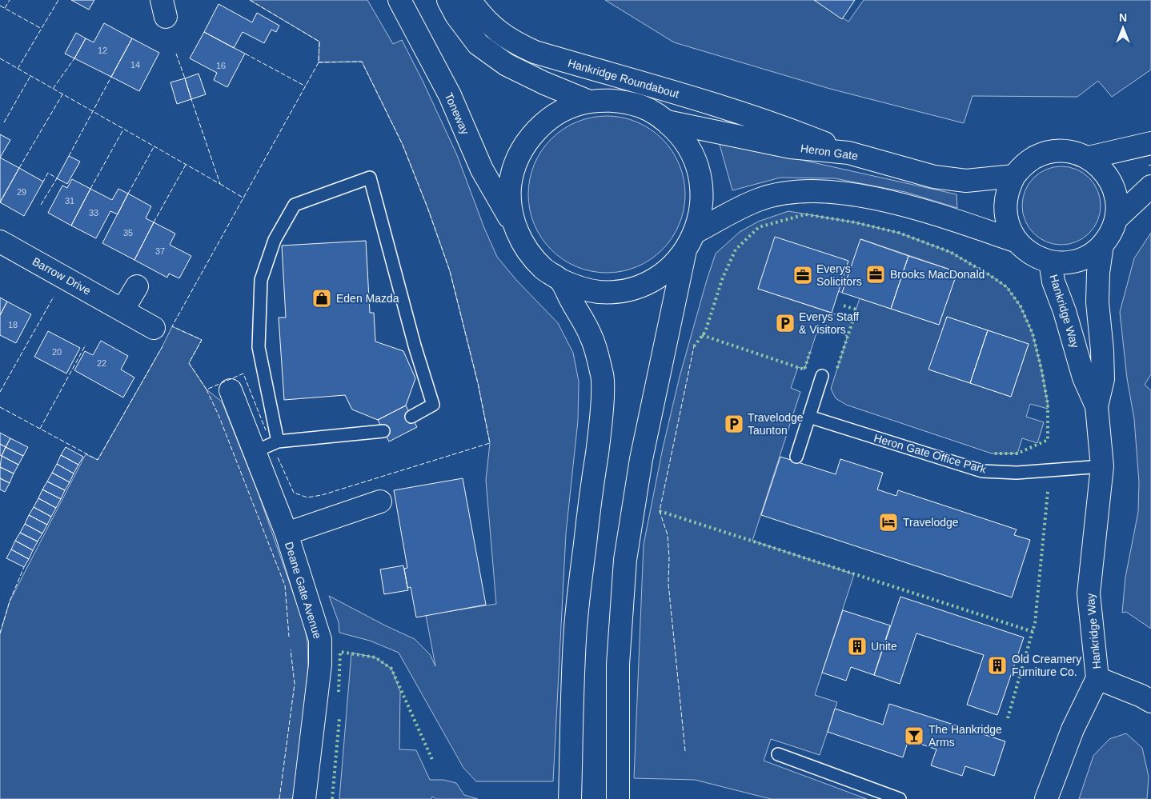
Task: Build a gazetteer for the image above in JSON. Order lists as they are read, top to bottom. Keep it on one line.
{"streets":{"street":["Hankridge Roundabout","Toneway","Heron Gate","Barrow Drive","Hankridge Way","Deane Gate Avenue"],"lane":["Heron Gate Office Park"]},"crossings":[["Hankridge Roundabout","Toneway"],["Hankridge Roundabout","Heron Gate"],["Heron Gate","Hankridge Way"],["Hankridge Way","Heron Gate Office Park"]],"places":{"office":["Brooks MacDonald","Everys Solicitors"],"shop":["Eden Mazda"],"parking":["Everys Staff & Visitors","Travelodge Taunton"],"hotel":["Travelodge"],"building":["Unite","Old Creamery Furniture Co."],"bar":["The Hankridge Arms"]},"house_numbers":["12","14","16","29","31","33","35","37","18","20","22"],"north":"top"}
